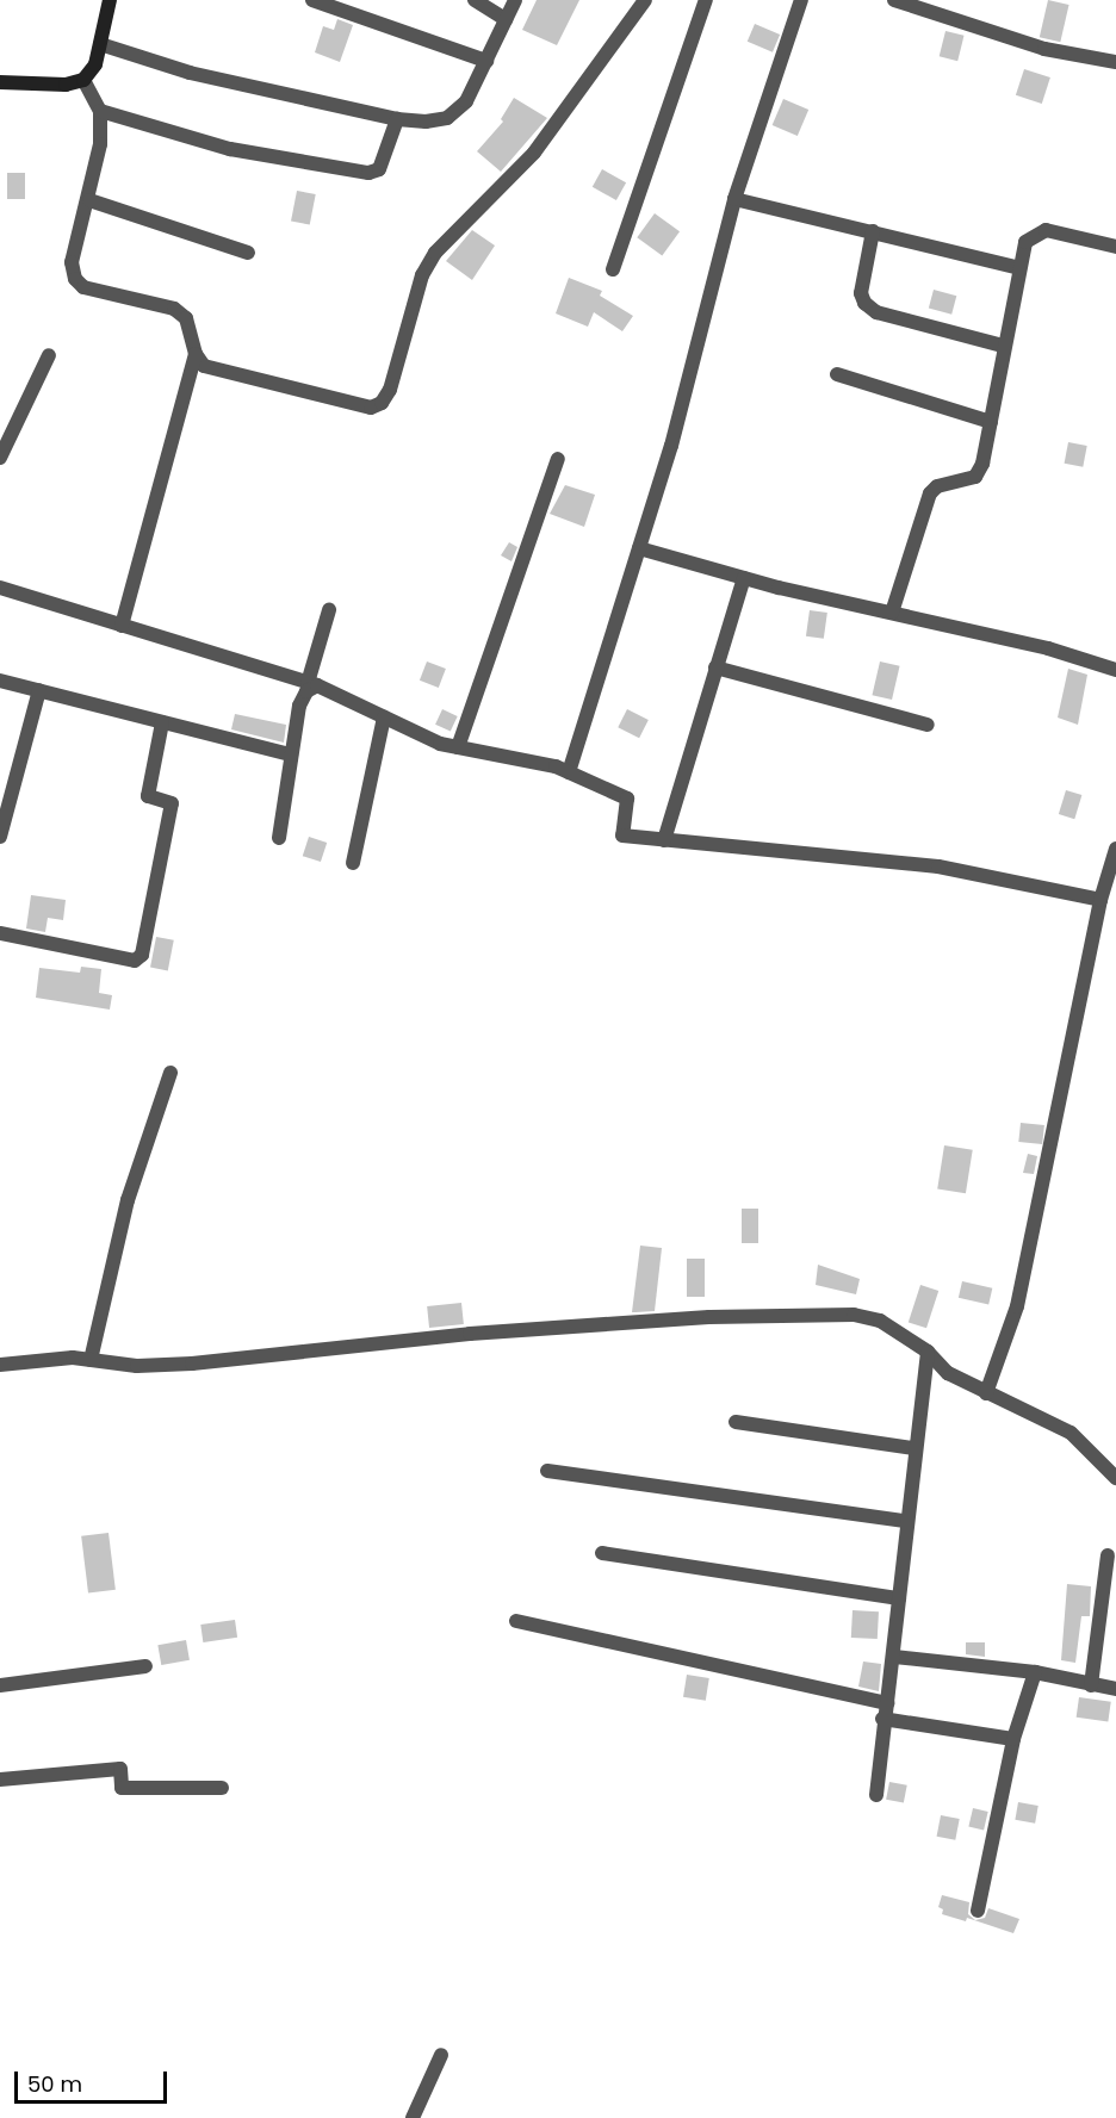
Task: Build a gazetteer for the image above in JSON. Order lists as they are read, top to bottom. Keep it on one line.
{"scale_bar":"50 m"}
